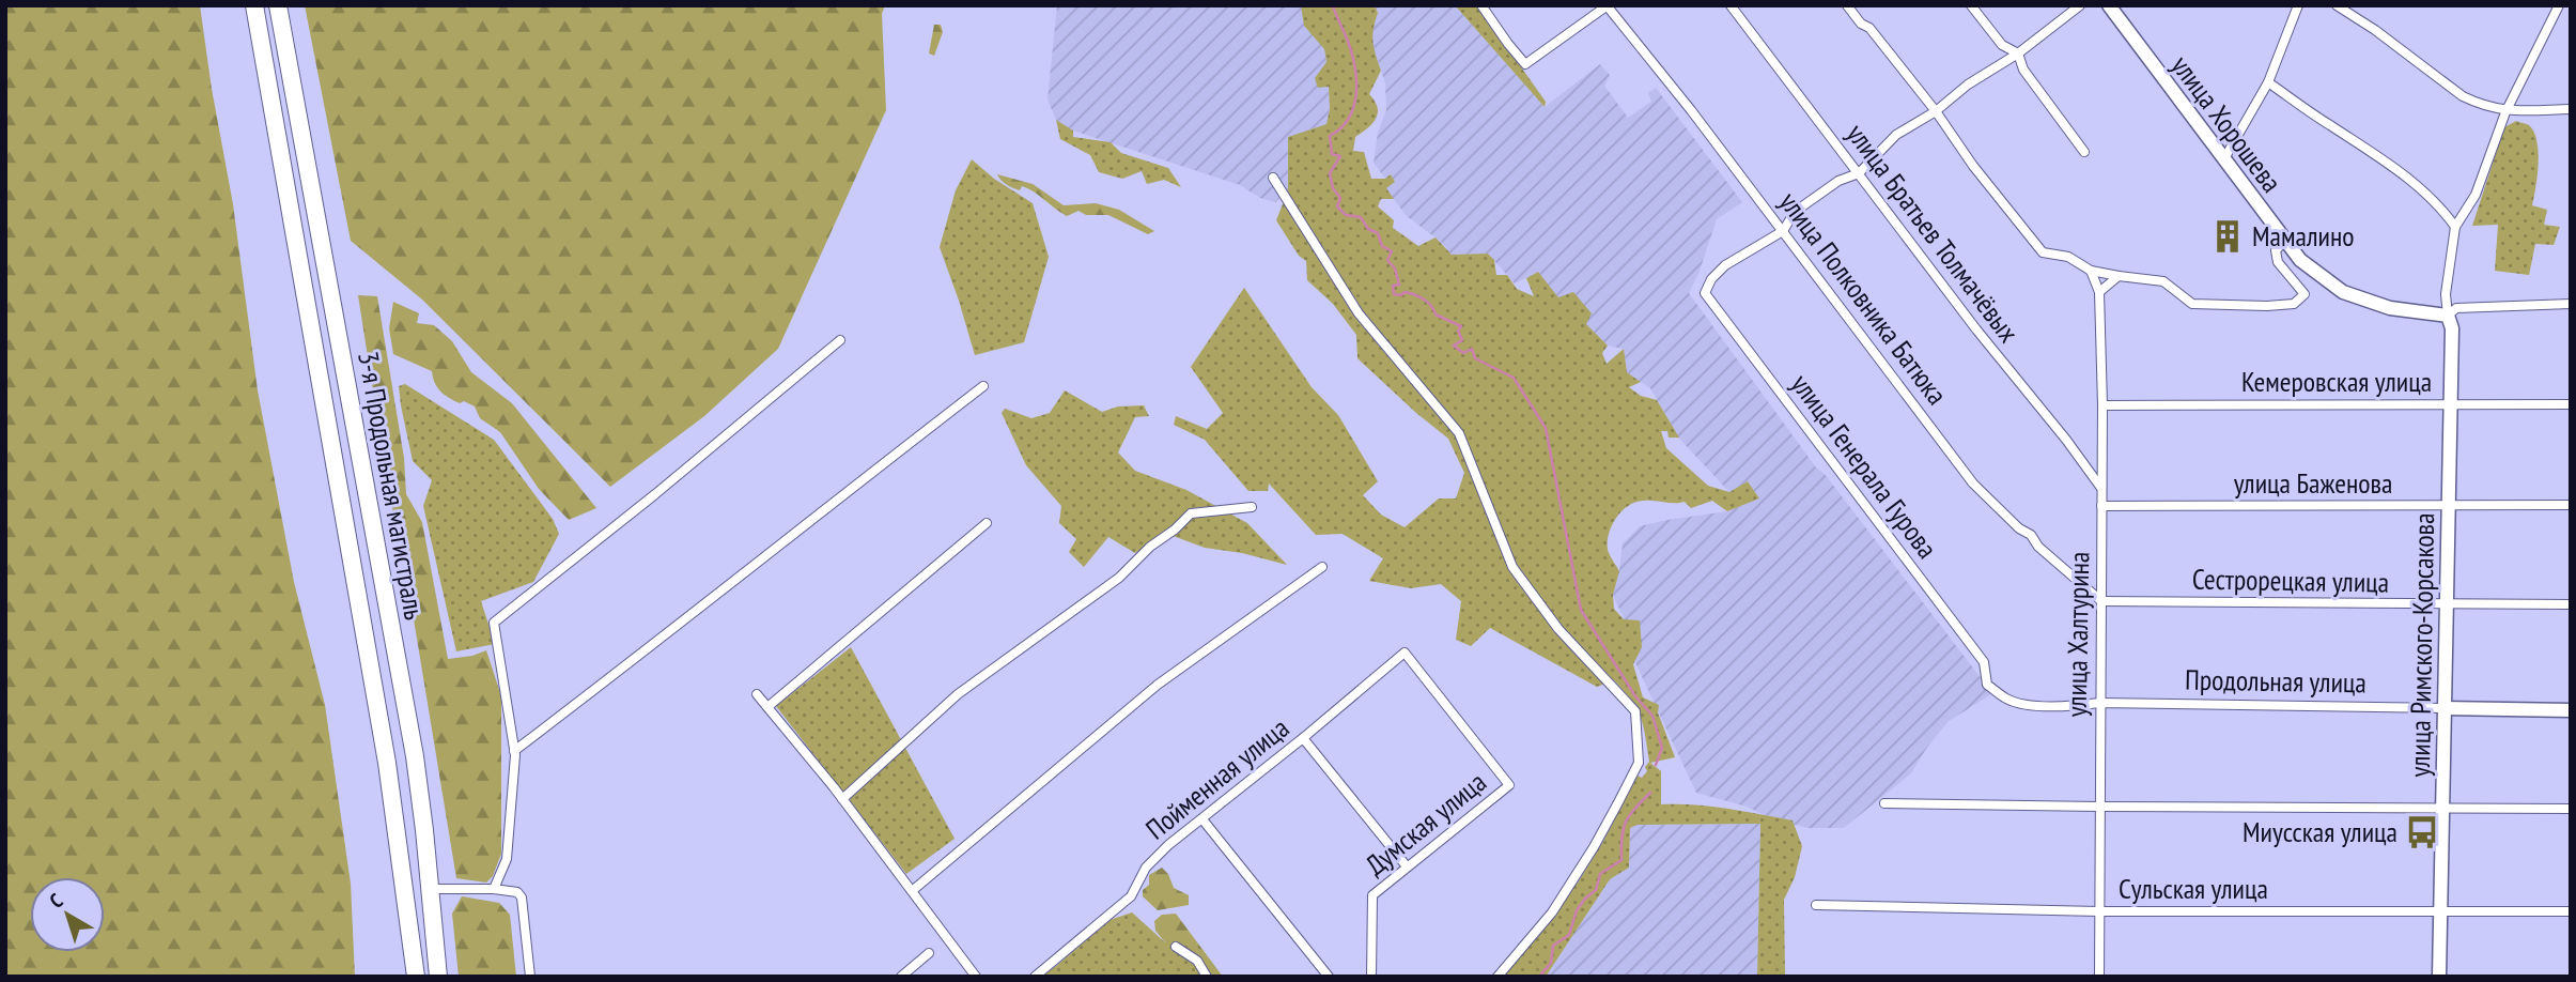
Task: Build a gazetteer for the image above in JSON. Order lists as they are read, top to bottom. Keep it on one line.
{"streets":{"highway":["3-я Продольная магистраль"],"main road":["улица Хорошева","улица Римского-Корсакова","Продольная улица"],"street":["улица Братьев Толмачёвых","улица Полковника Батюка","Кемеровская улица","улица Генерала Гурова","улица Баженова","Сестрорецкая улица","улица Халтурина","Пойменная улица","Думская улица","Сульская улица"]},"crossings":[["улица Хорошева","улица Римского-Корсакова"],["улица Братьев Толмачёвых","улица Халтурина"],["улица Полковника Батюка","улица Генерала Гурова"],["улица Полковника Батюка","Сестрорецкая улица"],["улица Полковника Батюка","улица Халтурина"],["Кемеровская улица","улица Халтурина"],["Кемеровская улица","улица Римского-Корсакова"],["улица Генерала Гурова","Продольная улица"],["улица Баженова","улица Халтурина"],["улица Баженова","улица Римского-Корсакова"],["Сестрорецкая улица","улица Халтурина"],["Сестрорецкая улица","улица Римского-Корсакова"],["улица Халтурина","Продольная улица"],["улица Халтурина","Сульская улица"],["улица Римского-Корсакова","Продольная улица"],["улица Римского-Корсакова","Сульская улица"],["Пойменная улица","Думская улица"]],"places":{"building":["Мамалино"],"bus stop":["Миусская улица"]},"north":"top left"}
